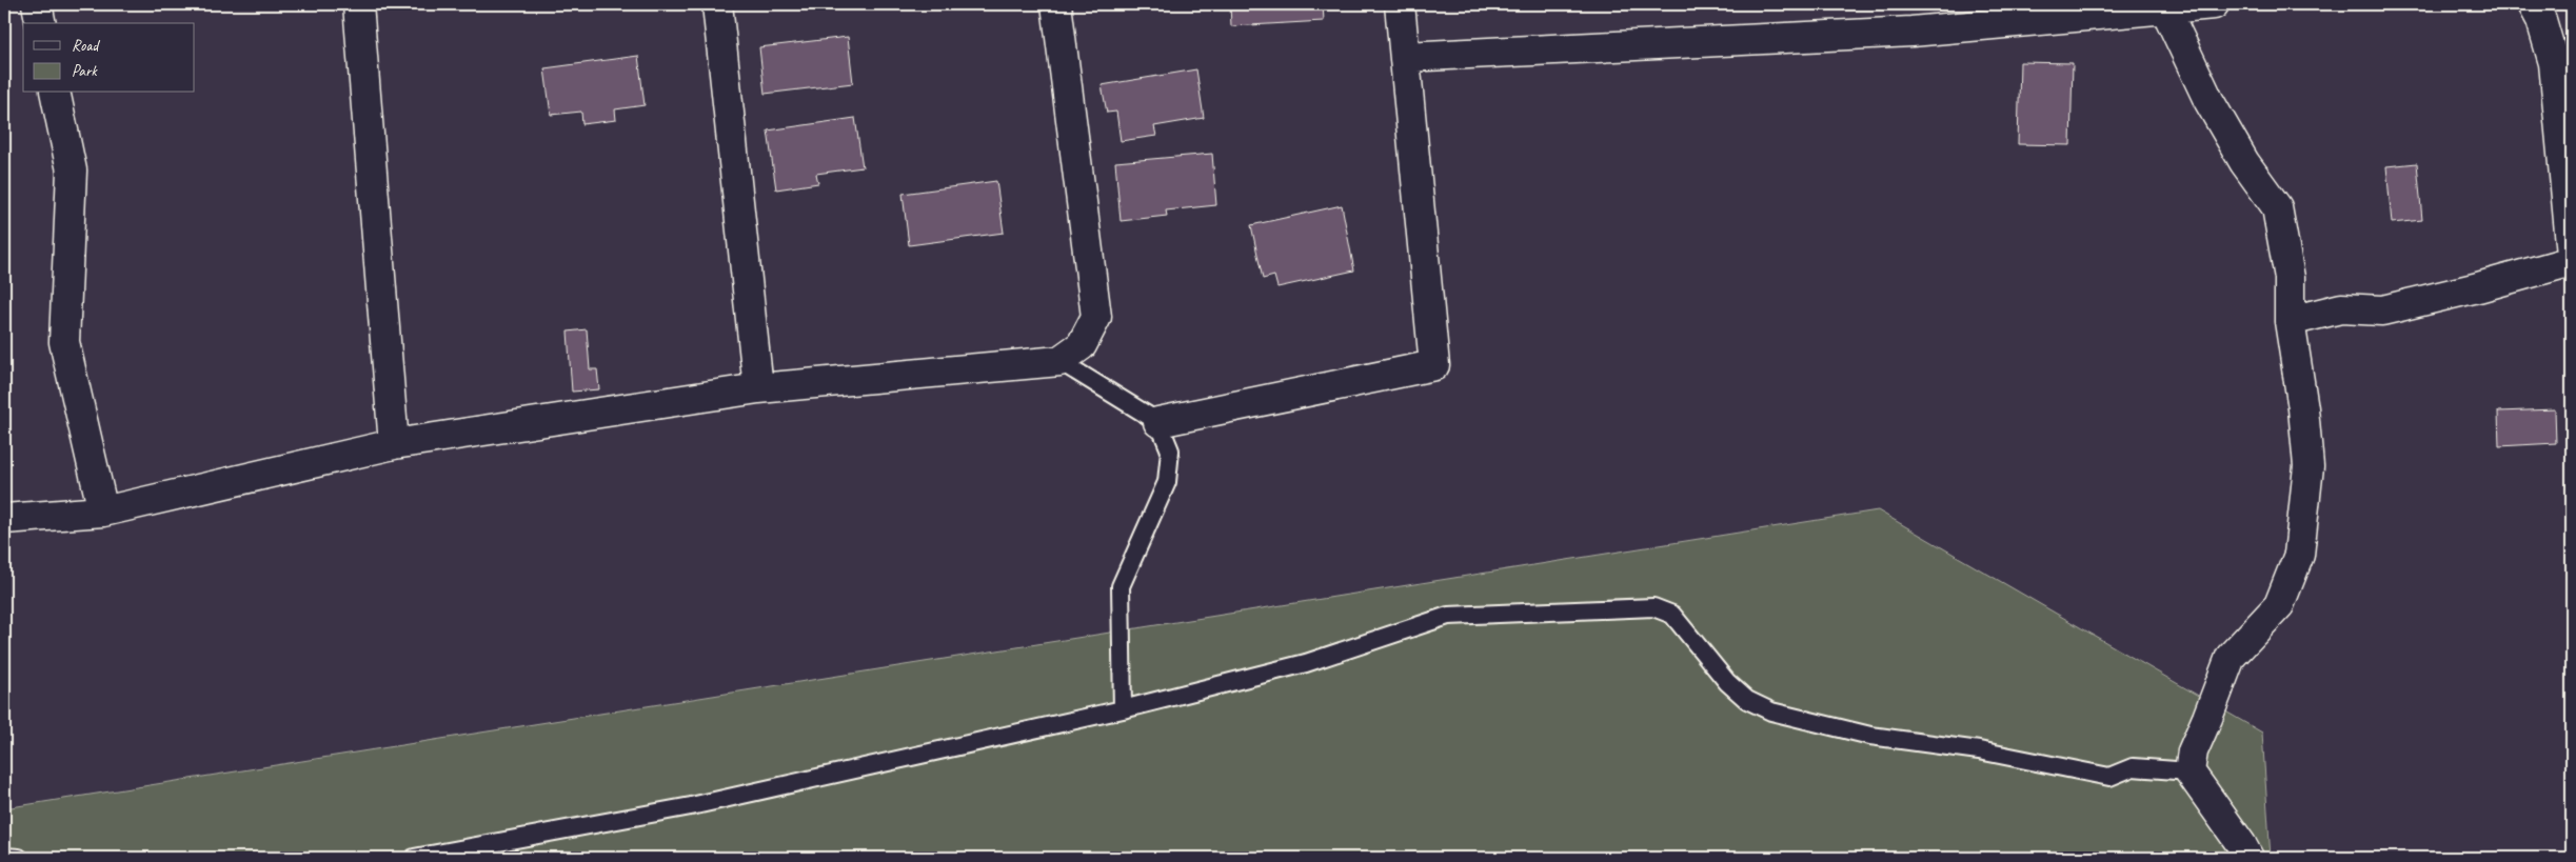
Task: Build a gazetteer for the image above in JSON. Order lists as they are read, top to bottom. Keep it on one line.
{"legend":["Road","Park"]}
